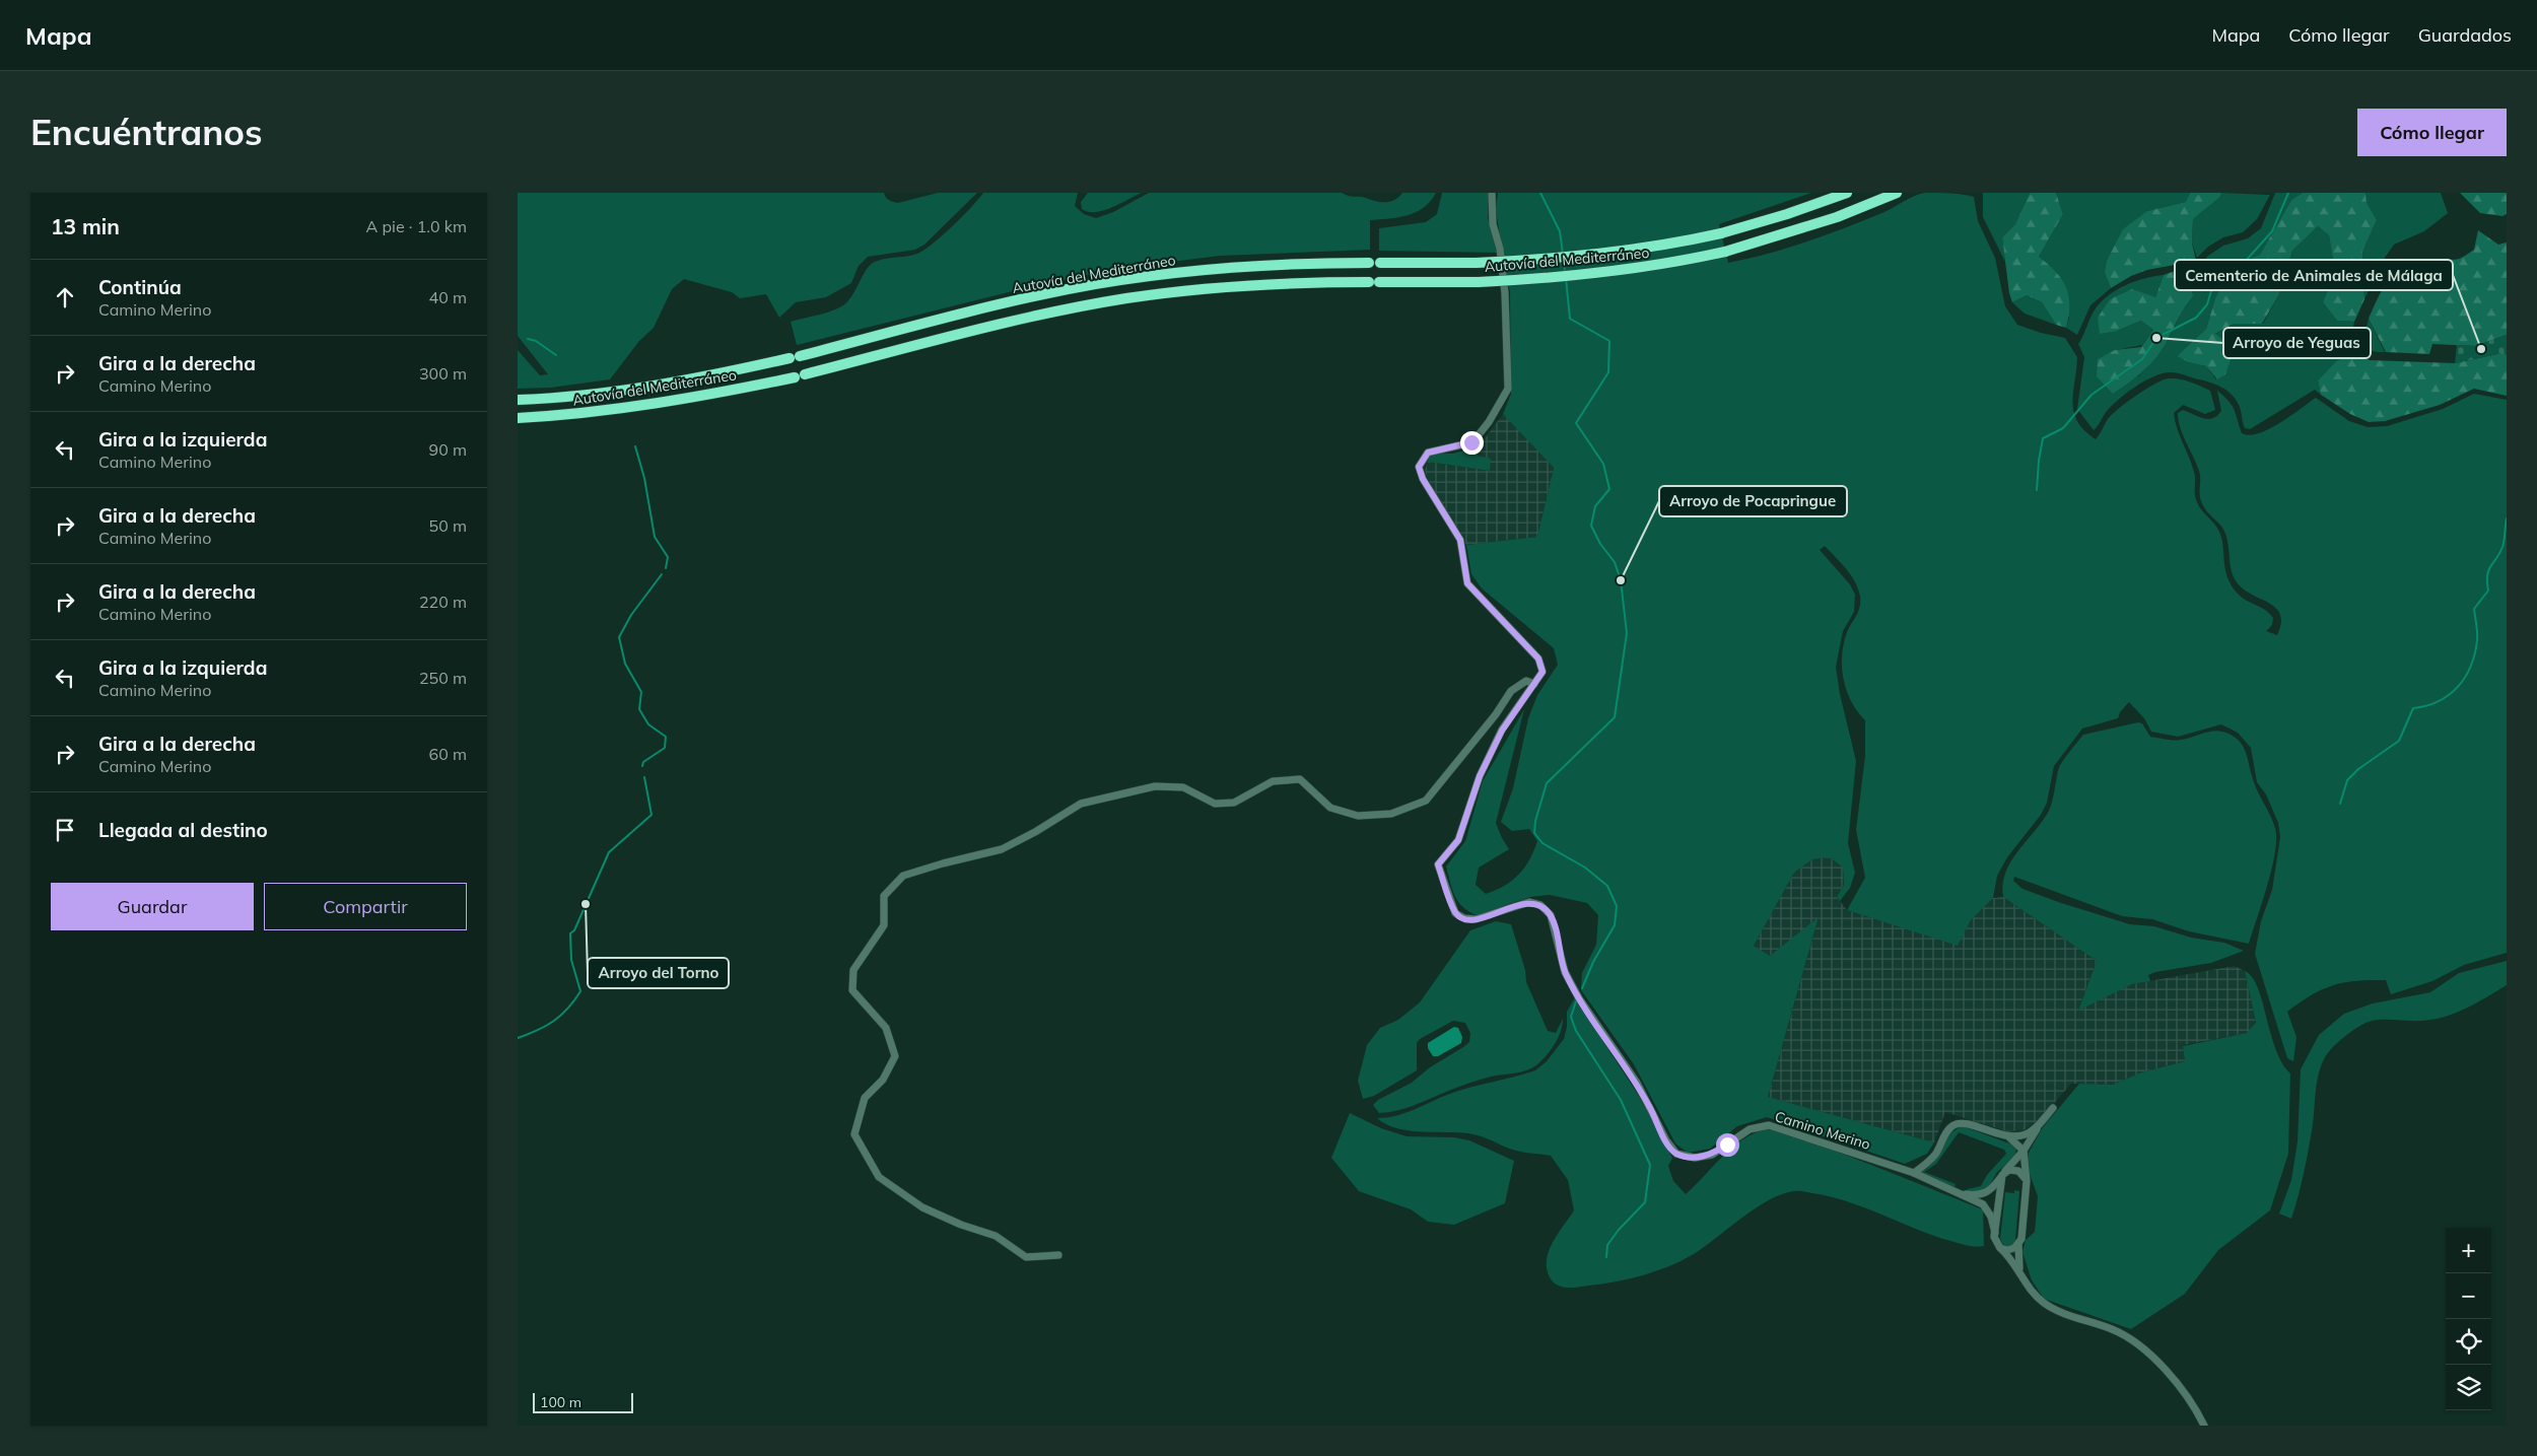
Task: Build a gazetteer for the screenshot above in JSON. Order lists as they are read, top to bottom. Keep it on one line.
{"streets":{"highway":["Autovía del Mediterráneo"],"street":["Camino Merino"]},"places":["Arroyo de Yeguas","Cementerio de Animales de Málaga","Arroyo de Pocapringue","Arroyo del Torno"],"scale_bar":"100 m","page":{"header":"Mapa","nav":["Mapa","Cómo llegar","Guardados"],"buttons":["Cómo llegar",["Guardar","Compartir"]],"title":"Encuéntranos","heading":["13 min","A pie · 1.0 km"],"list":[["Continúa","Camino Merino","40 m"],["Gira a la derecha","Camino Merino","300 m"],["Gira a la izquierda","Camino Merino","90 m"],["Gira a la derecha","Camino Merino","50 m"],["Gira a la derecha","Camino Merino","220 m"],["Gira a la izquierda","Camino Merino","250 m"],["Gira a la derecha","Camino Merino","60 m"],"Llegada al destino"],"map_buttons":["+","−"],"scale":"100 m"}}
